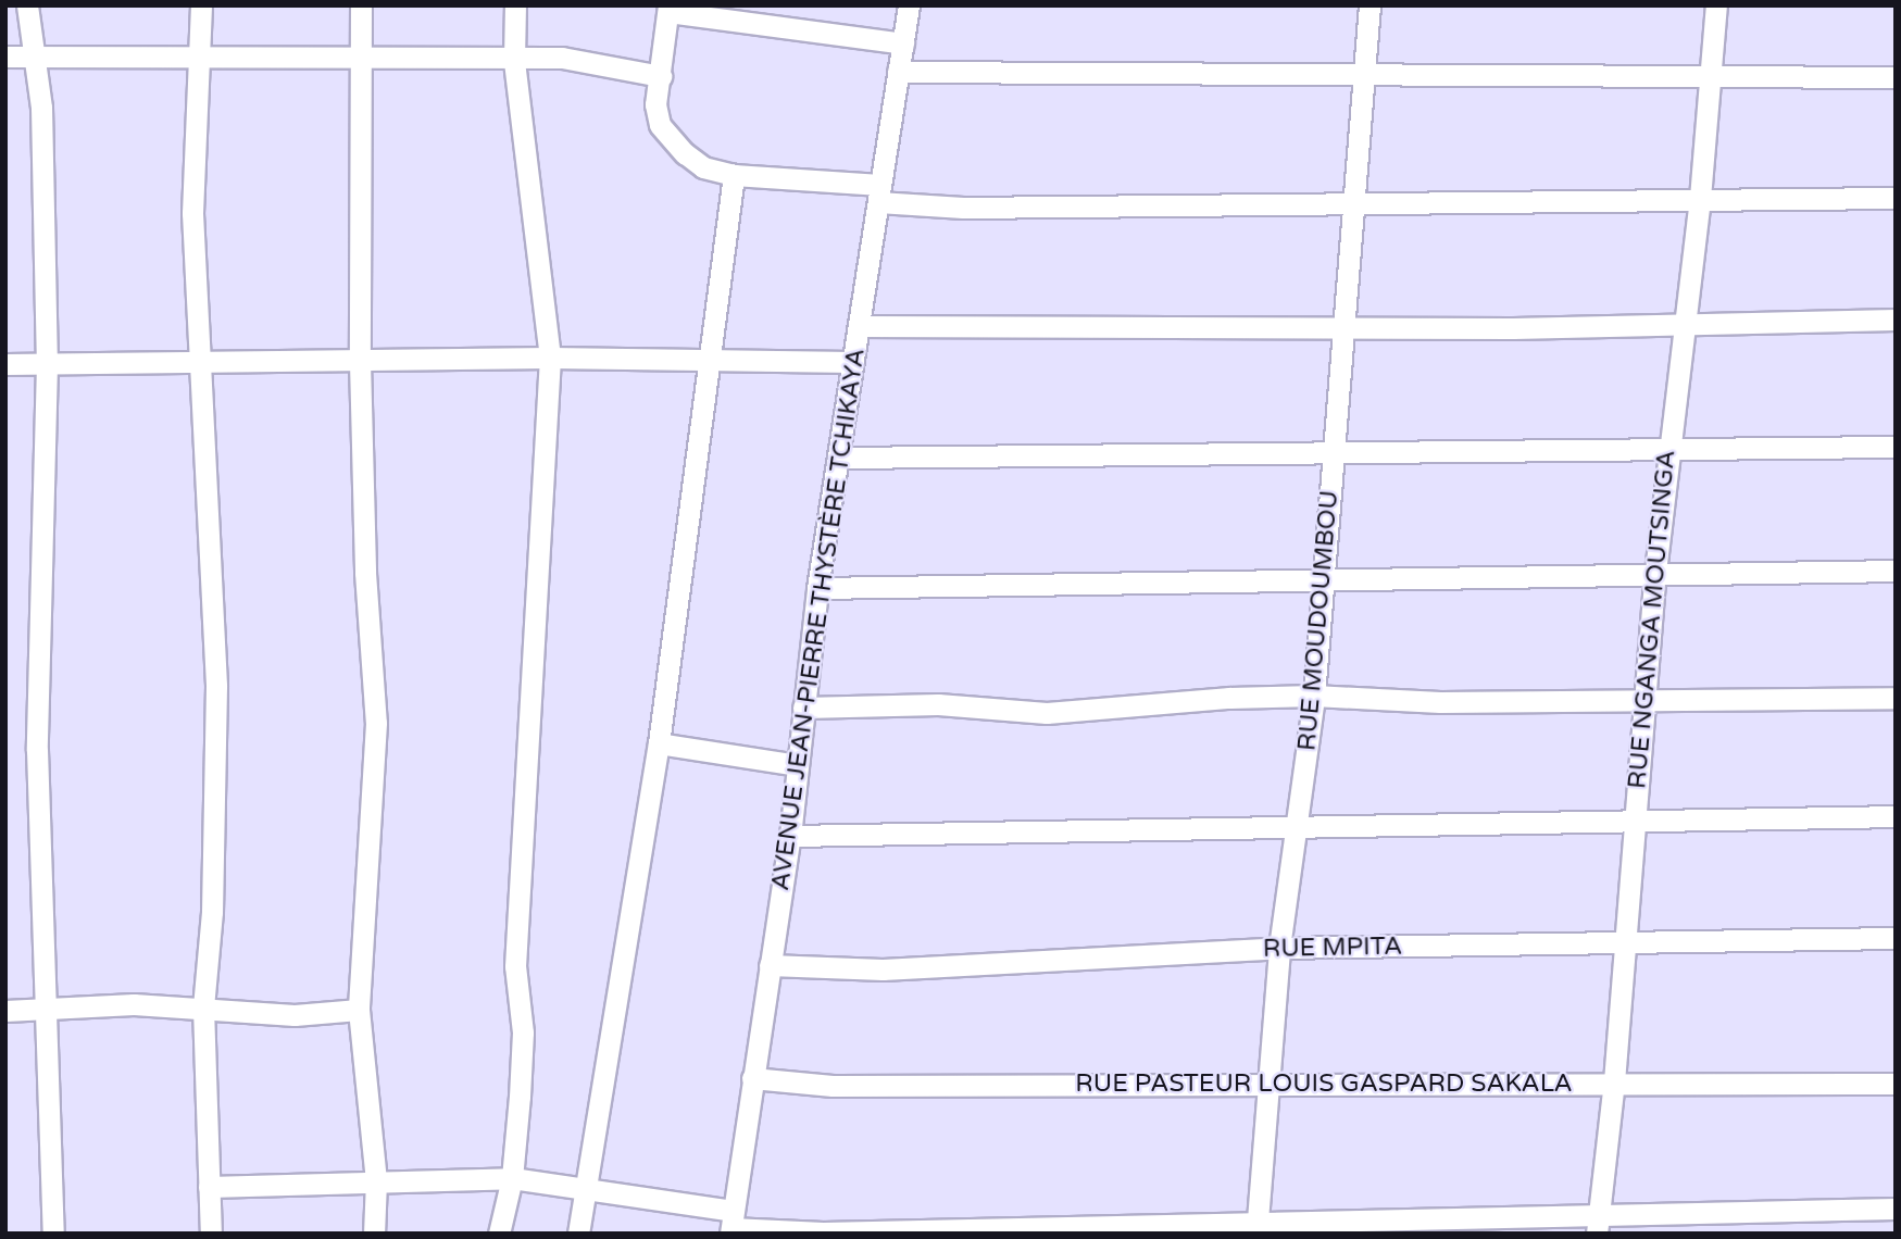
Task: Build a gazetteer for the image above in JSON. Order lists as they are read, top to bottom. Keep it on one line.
{"streets":{"street":["AVENUE JEAN-PIERRE THYSTÈRE TCHIKAYA","RUE NGANGA MOUTSINGA","RUE MOUDOUMBOU","RUE MPITA","RUE PASTEUR LOUIS GASPARD SAKALA"]},"crossings":[["AVENUE JEAN-PIERRE THYSTÈRE TCHIKAYA","RUE MPITA"],["AVENUE JEAN-PIERRE THYSTÈRE TCHIKAYA","RUE PASTEUR LOUIS GASPARD SAKALA"],["RUE NGANGA MOUTSINGA","RUE MPITA"],["RUE NGANGA MOUTSINGA","RUE PASTEUR LOUIS GASPARD SAKALA"],["RUE MOUDOUMBOU","RUE MPITA"],["RUE MOUDOUMBOU","RUE PASTEUR LOUIS GASPARD SAKALA"]]}
